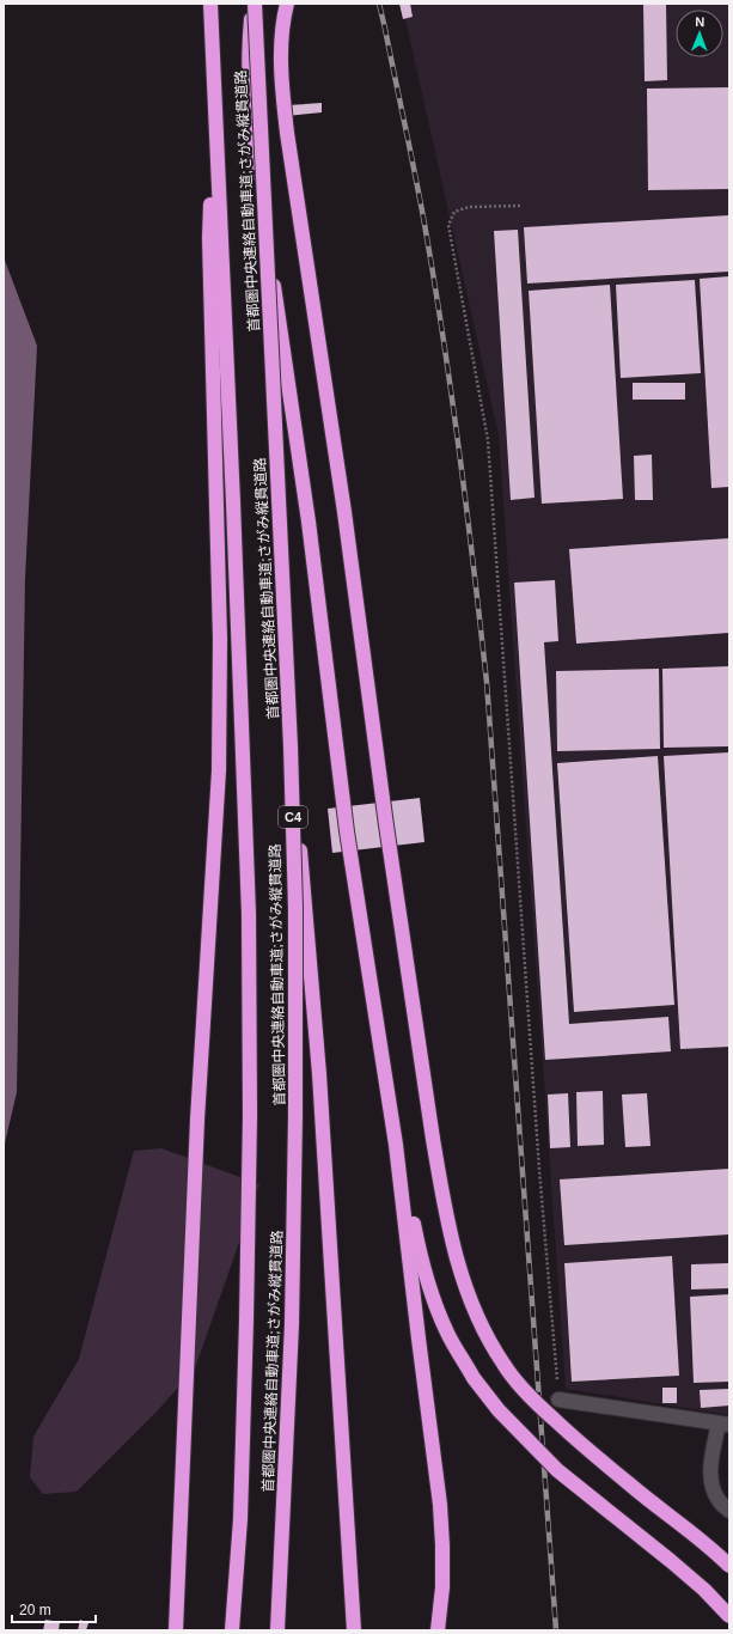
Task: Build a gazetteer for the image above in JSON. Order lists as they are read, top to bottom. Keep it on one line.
{"streets":{"highway":["首都圏中央連絡自動車道;さがみ縦貫道路","C4"]},"scale_bar":"20 m","north":"top"}
